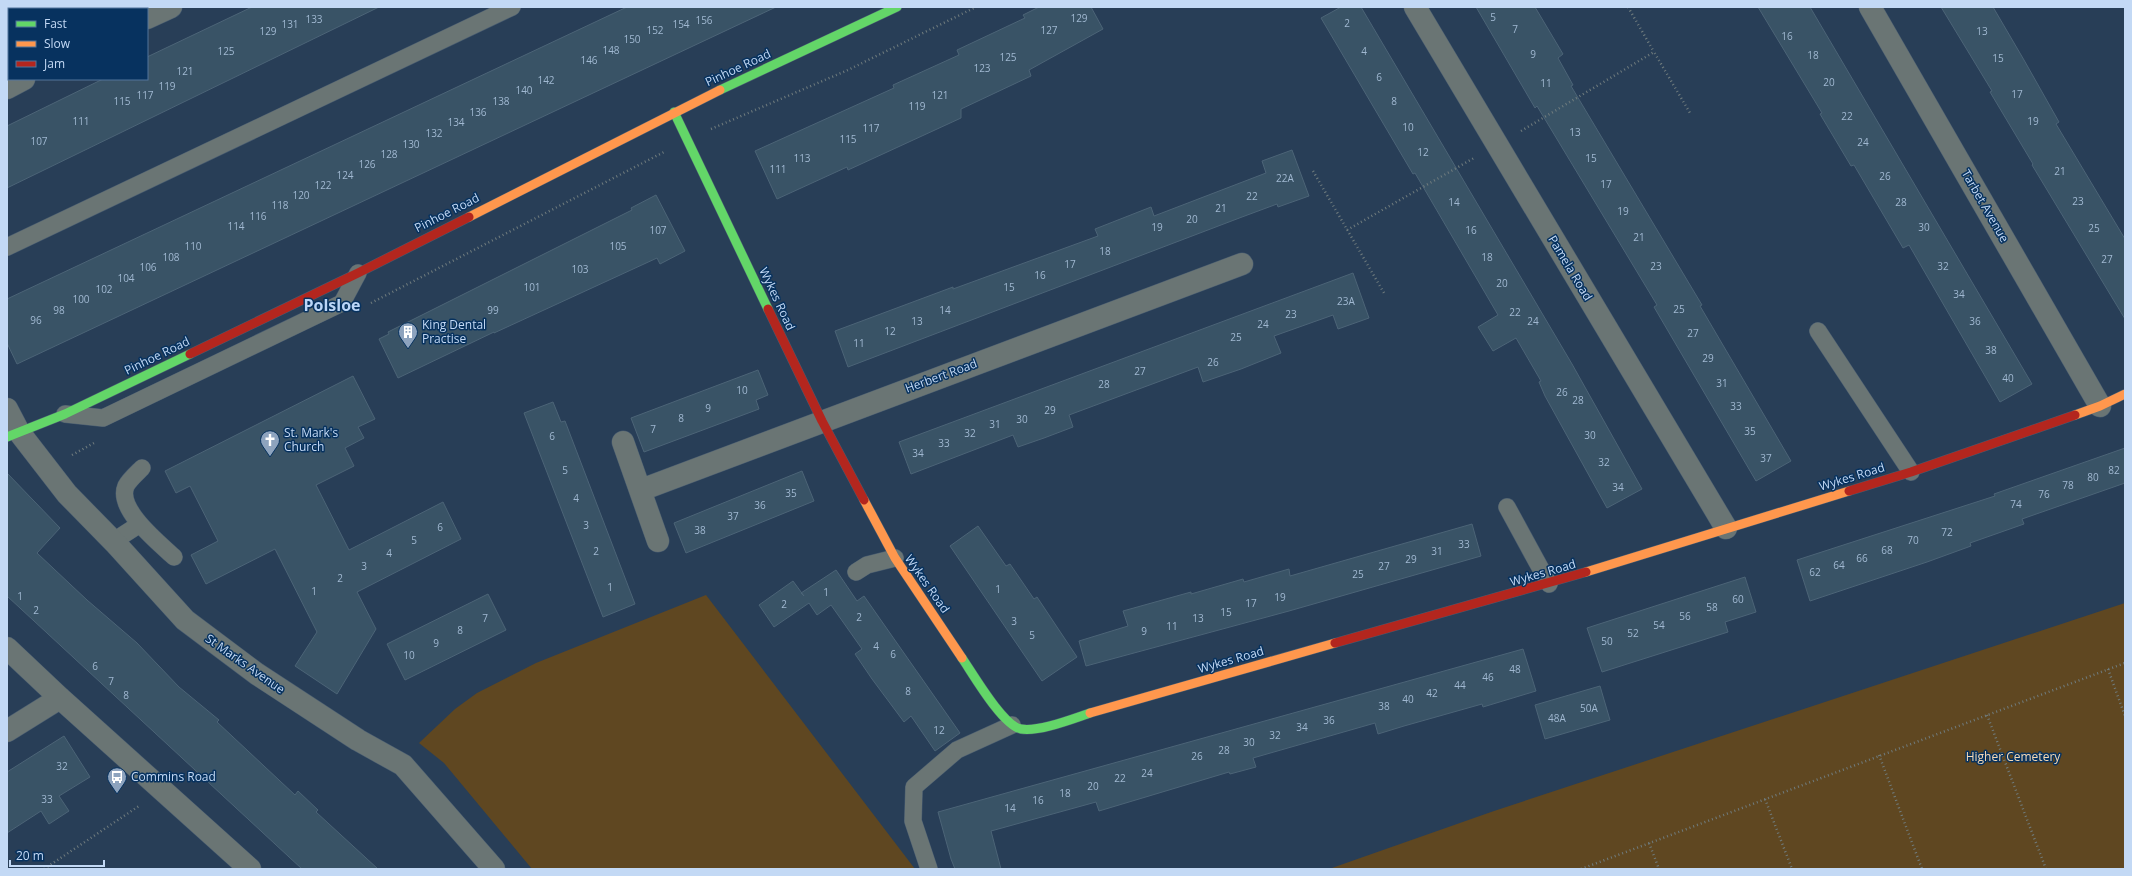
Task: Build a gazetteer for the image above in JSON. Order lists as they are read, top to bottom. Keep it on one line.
{"streets":{"street":["Pinhoe Road","Tarbet Avenue","Pamela Road","Wykes Road","Herbert Road","St Marks Avenue"]},"crossings":[["Pinhoe Road","Wykes Road"],["Tarbet Avenue","Wykes Road"],["Pamela Road","Wykes Road"],["Wykes Road","Herbert Road"]],"districts":["Polsloe"],"parks":["Higher Cemetery"],"places":{"building":["King Dental Practise"],"church":["St. Mark's Church"],"bus stop":["Commins Road"]},"house_numbers":["5","129","133","156","2","131","154","7","152","127","129","13","16","150","148","125","4","9","18","125","15","146","123","121","6","142","20","11","119","140","17","117","121","115","138","8","119","136","22","111","19","134","10","117","13","132","115","107","24","130","12","128","113","15","126","111","21","124","26","22A","17","122","120","22","23","14","28","118","21","19","116","20","114","19","30","25","107","16","21","110","105","18","108","18","27","17","23","32","106","103","16","104","20","101","15","102","34","100","23A","25","98","99","14","22","23","96","13","24","36","24","12","27","25","11","38","29","26","27","40","31","28","10","26","28","33","9","29","8","30","31","7","35","32","30","6","33","34","37","32","5","82","80","78","34","35","76","4","74","36","37","3","6","38","72","5","70","33","68","2","31","4","66","29","64","3","27","62","25","2","1","1","1","1","1","19","60","17","2","58","2","15","56","2","7","13","3","54","11","8","9","52","5","50","9","4","6","10","6","48","46","7","44","8","42","8","40","38","50A","48A","36","34","12","32","30","28","26","32","24","22","20","18","33","16","14"],"legend":["Fast","Slow","Jam"],"scale_bar":"20 m"}
